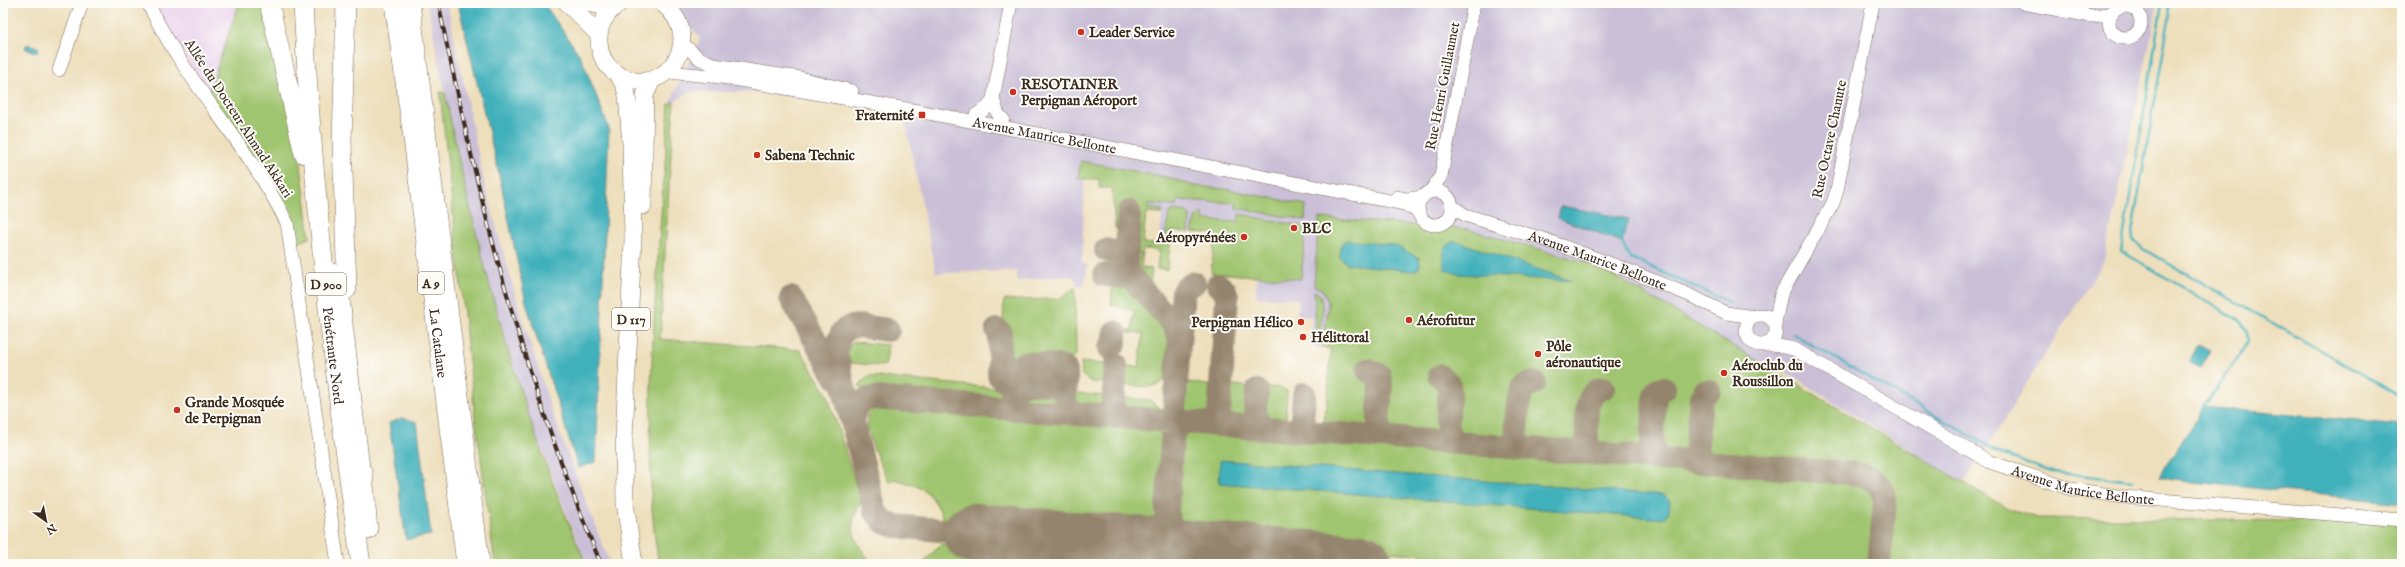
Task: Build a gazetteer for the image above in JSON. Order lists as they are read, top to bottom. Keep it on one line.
{"streets":{"highway":["A 9","D 900","La Catalane","Pénétrante Nord"],"main road":["D 117"],"street":["Rue Henri Guillaumet","Allée du Docteur Ahmad Akkari","Avenue Maurice Bellonte","Rue Octave Chanute"]},"crossings":[["Rue Henri Guillaumet","Avenue Maurice Bellonte"],["Avenue Maurice Bellonte","Rue Octave Chanute"]],"places":{"other":["Leader Service","RESOTAINER Perpignan Aéroport","Sabena Technic","BLC","Aéropyrénées","Aérofutur","Perpignan Hélico","Hélittoral","Pôle aéronautique","Aéroclub du Roussillon","Grande Mosquée de Perpignan"],"transit":["Fraternité"]},"north":"bottom right"}
